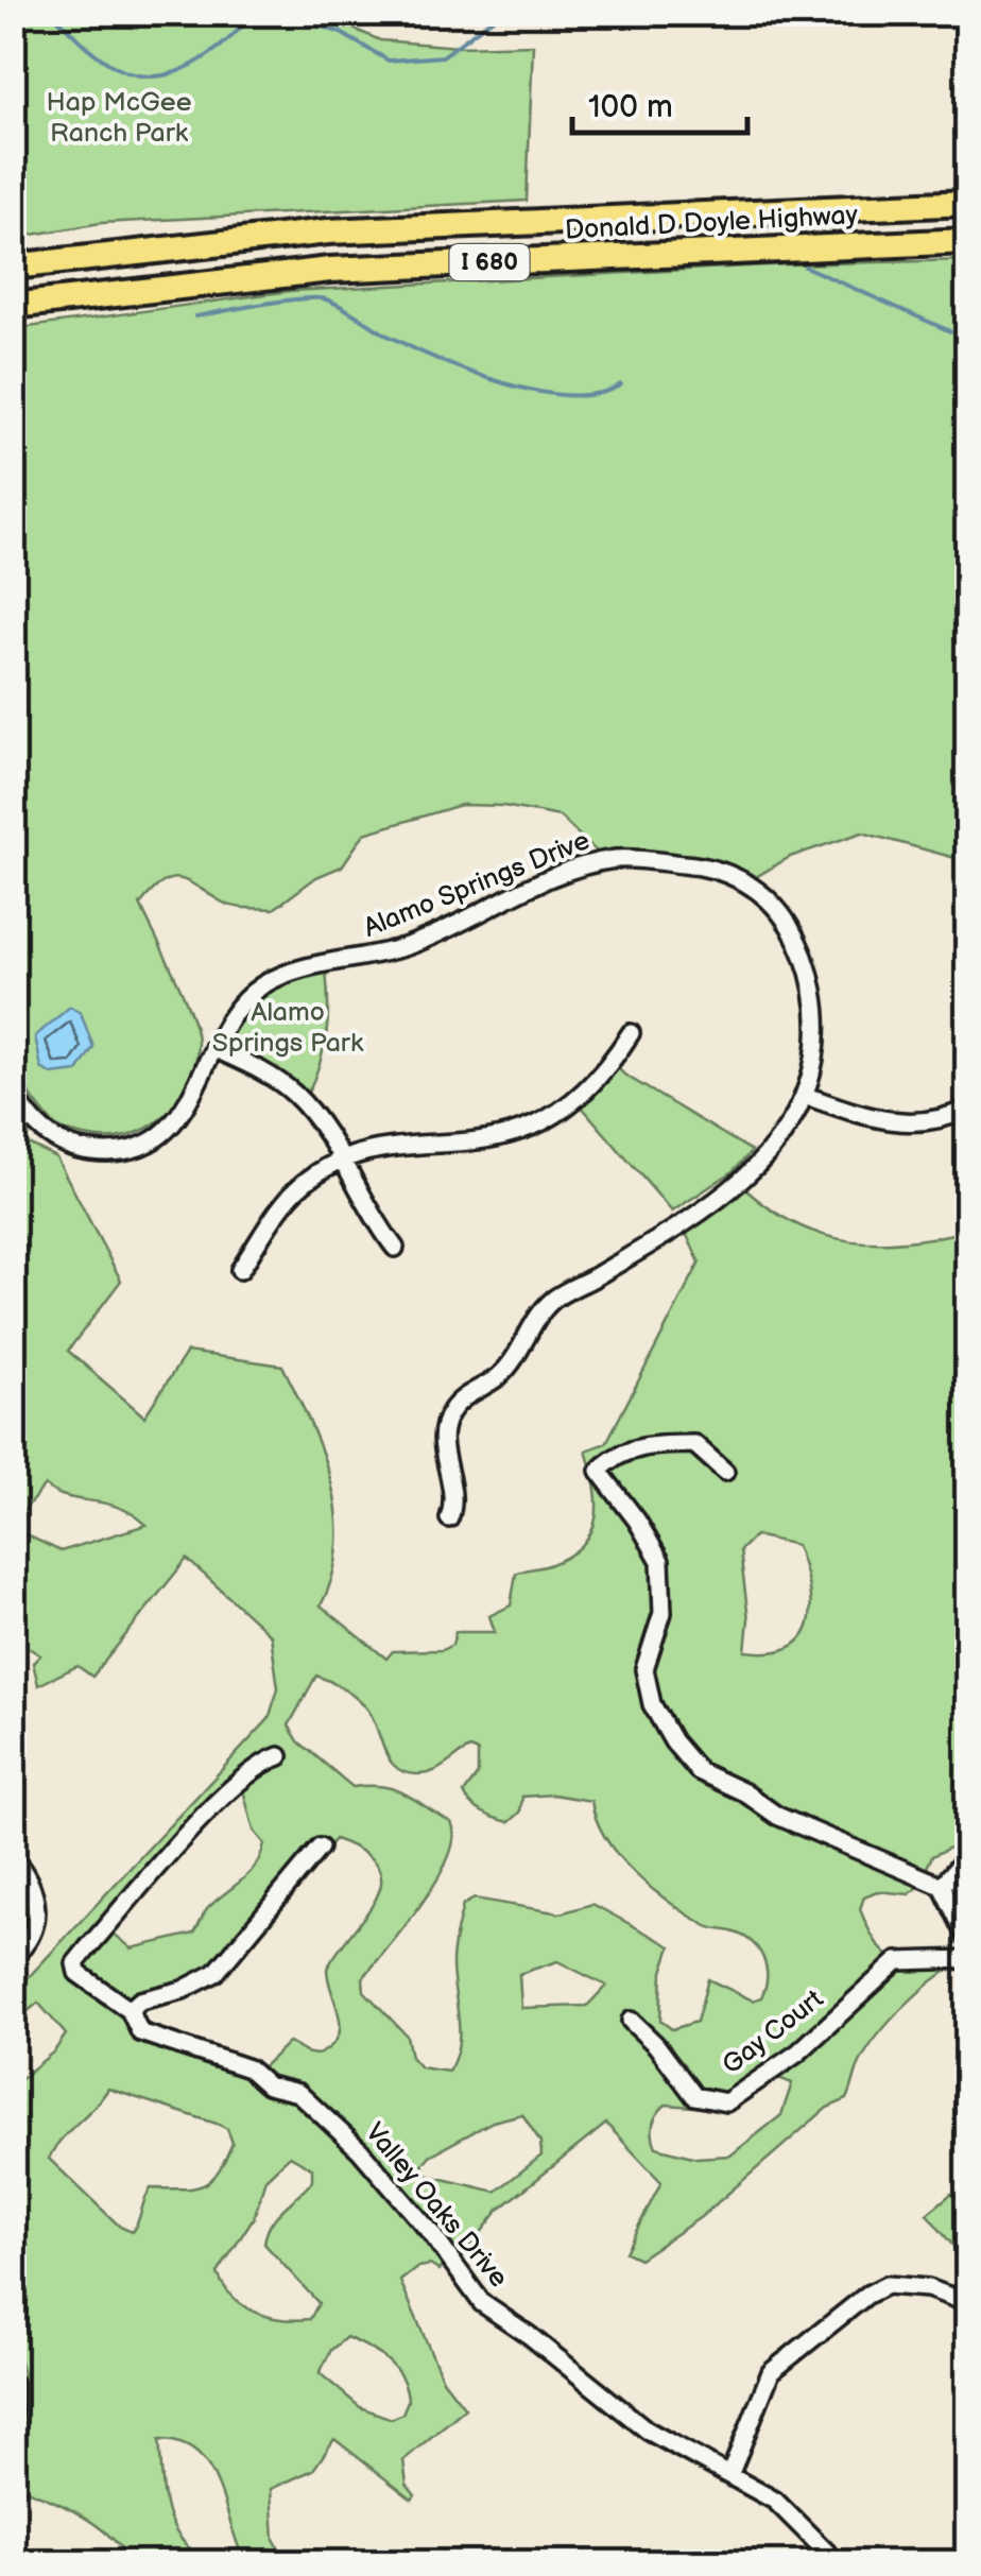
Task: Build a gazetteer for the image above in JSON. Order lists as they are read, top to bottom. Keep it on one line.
{"streets":{"highway":["Donald D Doyle Highway","I 680"],"street":["Alamo Springs Drive","Gay Court","Valley Oaks Drive"]},"parks":["Hap McGee Ranch Park","Alamo Springs Park"],"scale_bar":"100 m"}
